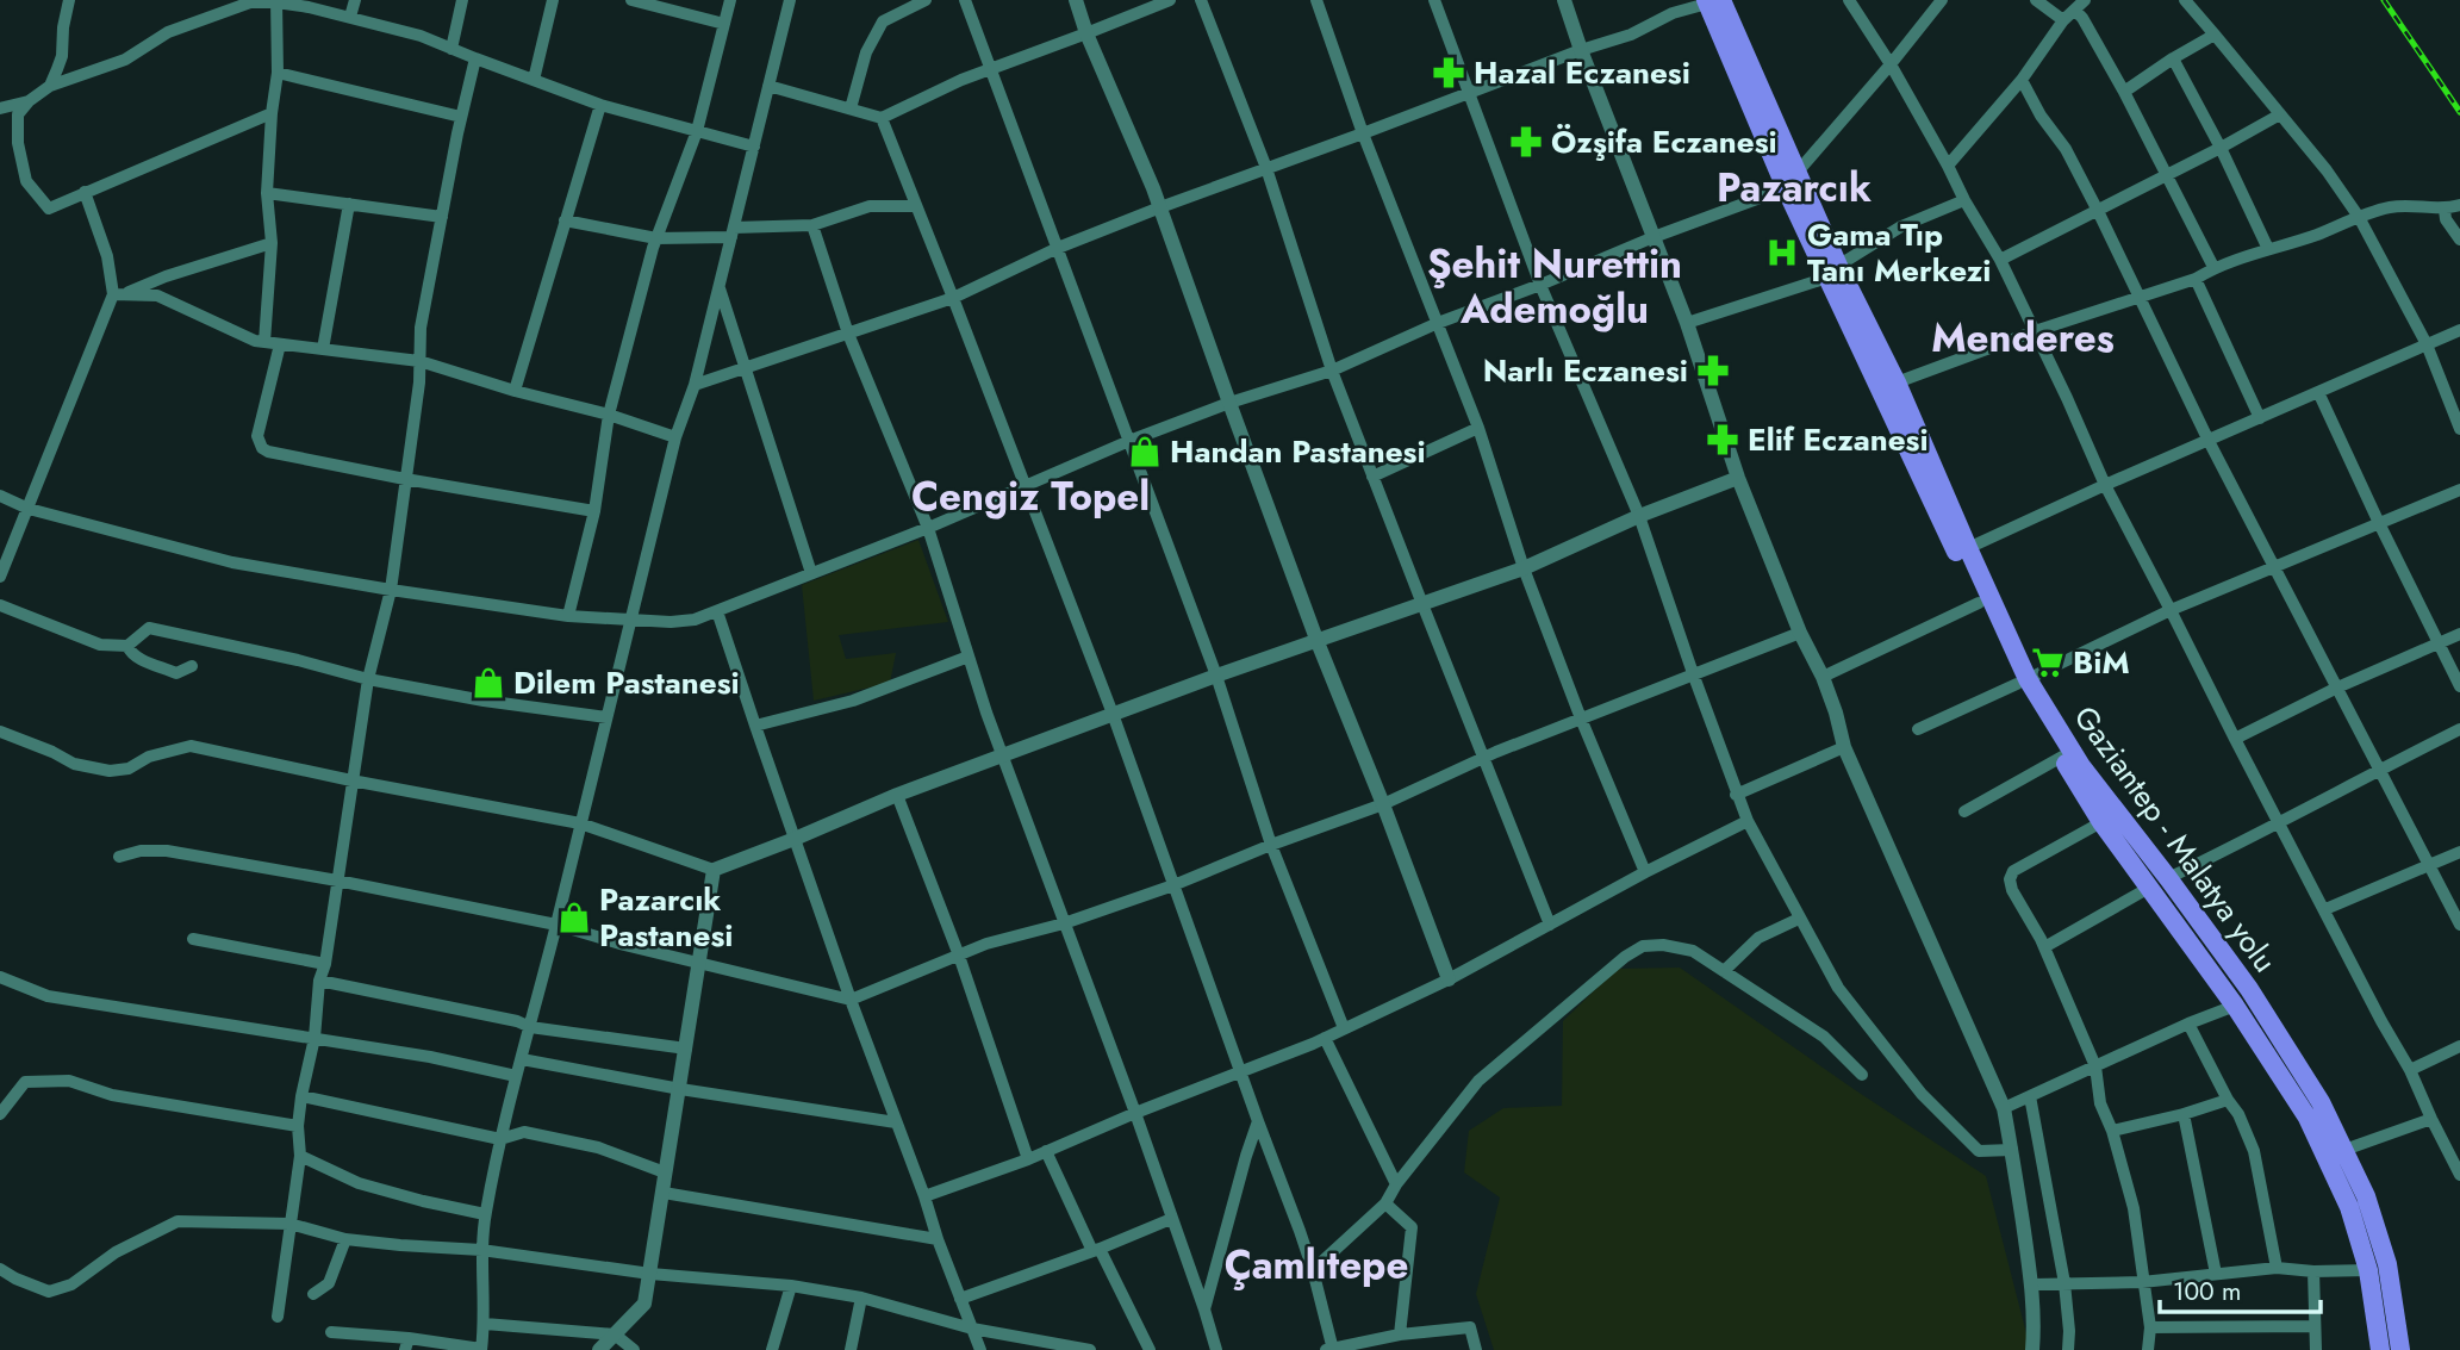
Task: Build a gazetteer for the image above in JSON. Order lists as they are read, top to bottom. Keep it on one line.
{"streets":{"highway":["Gaziantep - Malatya yolu"]},"districts":["Pazarcık","Şehit Nurettin Ademoğlu","Menderes","Cengiz Topel","Çamlıtepe"],"places":{"pharmacy":["Hazal Eczanesi","Özşifa Eczanesi","Narlı Eczanesi","Elif Eczanesi"],"hospital":["Gama Tıp Tanı Merkezi"],"shop":["Handan Pastanesi","Dilem Pastanesi","Pazarcık Pastanesi"],"supermarket":["BiM"]},"scale_bar":"100 m"}
